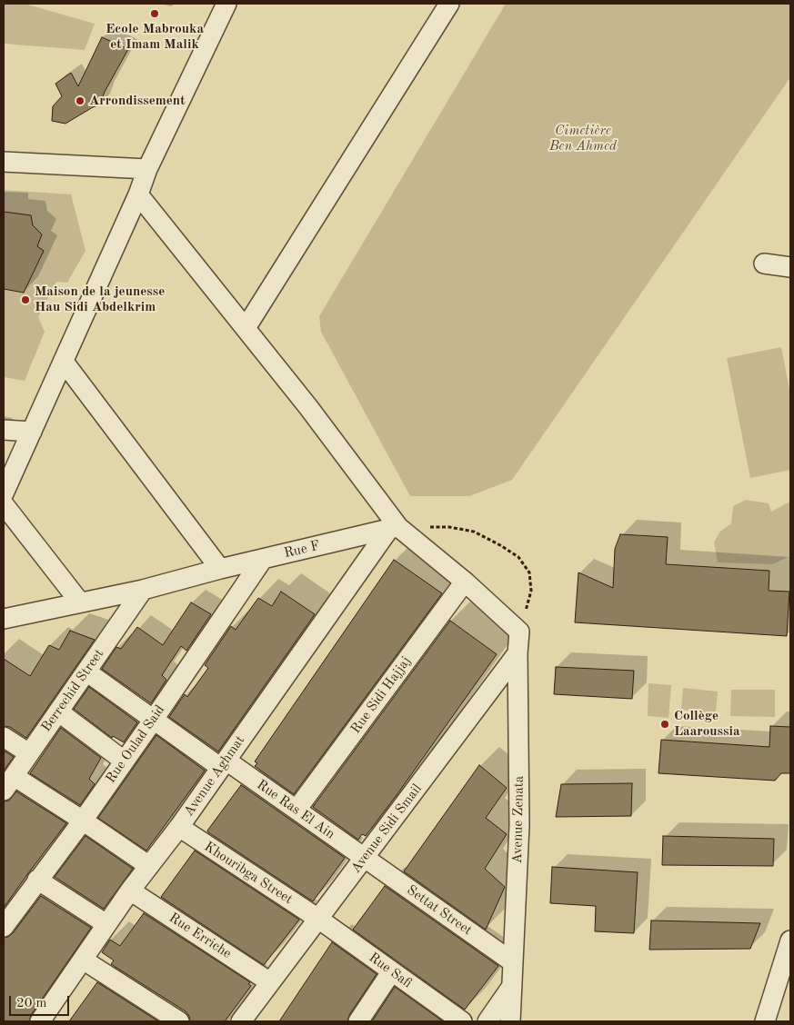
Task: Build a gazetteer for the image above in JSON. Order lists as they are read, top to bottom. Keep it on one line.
{"streets":{"street":["Rue F","Berrechid Street","Rue Sidi Hajjaj","Rue Oulad Said","Avenue Aghmat","Rue Ras El Ain","Avenue Zenata","Avenue Sidi Smail","Khouribga Street","Settat Street","Rue Erriche","Rue Safi"]},"crossings":[["Rue F","Berrechid Street"],["Rue F","Rue Oulad Said"],["Rue F","Avenue Aghmat"],["Berrechid Street","Rue Ras El Ain"],["Rue Sidi Hajjaj","Rue Ras El Ain"],["Rue Oulad Said","Rue Ras El Ain"],["Avenue Aghmat","Rue Ras El Ain"],["Avenue Aghmat","Khouribga Street"],["Avenue Aghmat","Rue Erriche"],["Rue Ras El Ain","Avenue Sidi Smail"],["Rue Ras El Ain","Settat Street"],["Avenue Zenata","Avenue Sidi Smail"],["Avenue Zenata","Settat Street"],["Avenue Sidi Smail","Khouribga Street"],["Avenue Sidi Smail","Settat Street"],["Avenue Sidi Smail","Rue Erriche"],["Avenue Sidi Smail","Rue Safi"],["Khouribga Street","Rue Safi"]],"parks":["Cimetière Ben Ahmed"],"places":["Ecole Mabrouka et Imam Malik","Arrondissement","Maison de la jeunesse Hau Sidi Abdelkrim","Collège Laaroussia"],"scale_bar":"20 m"}
